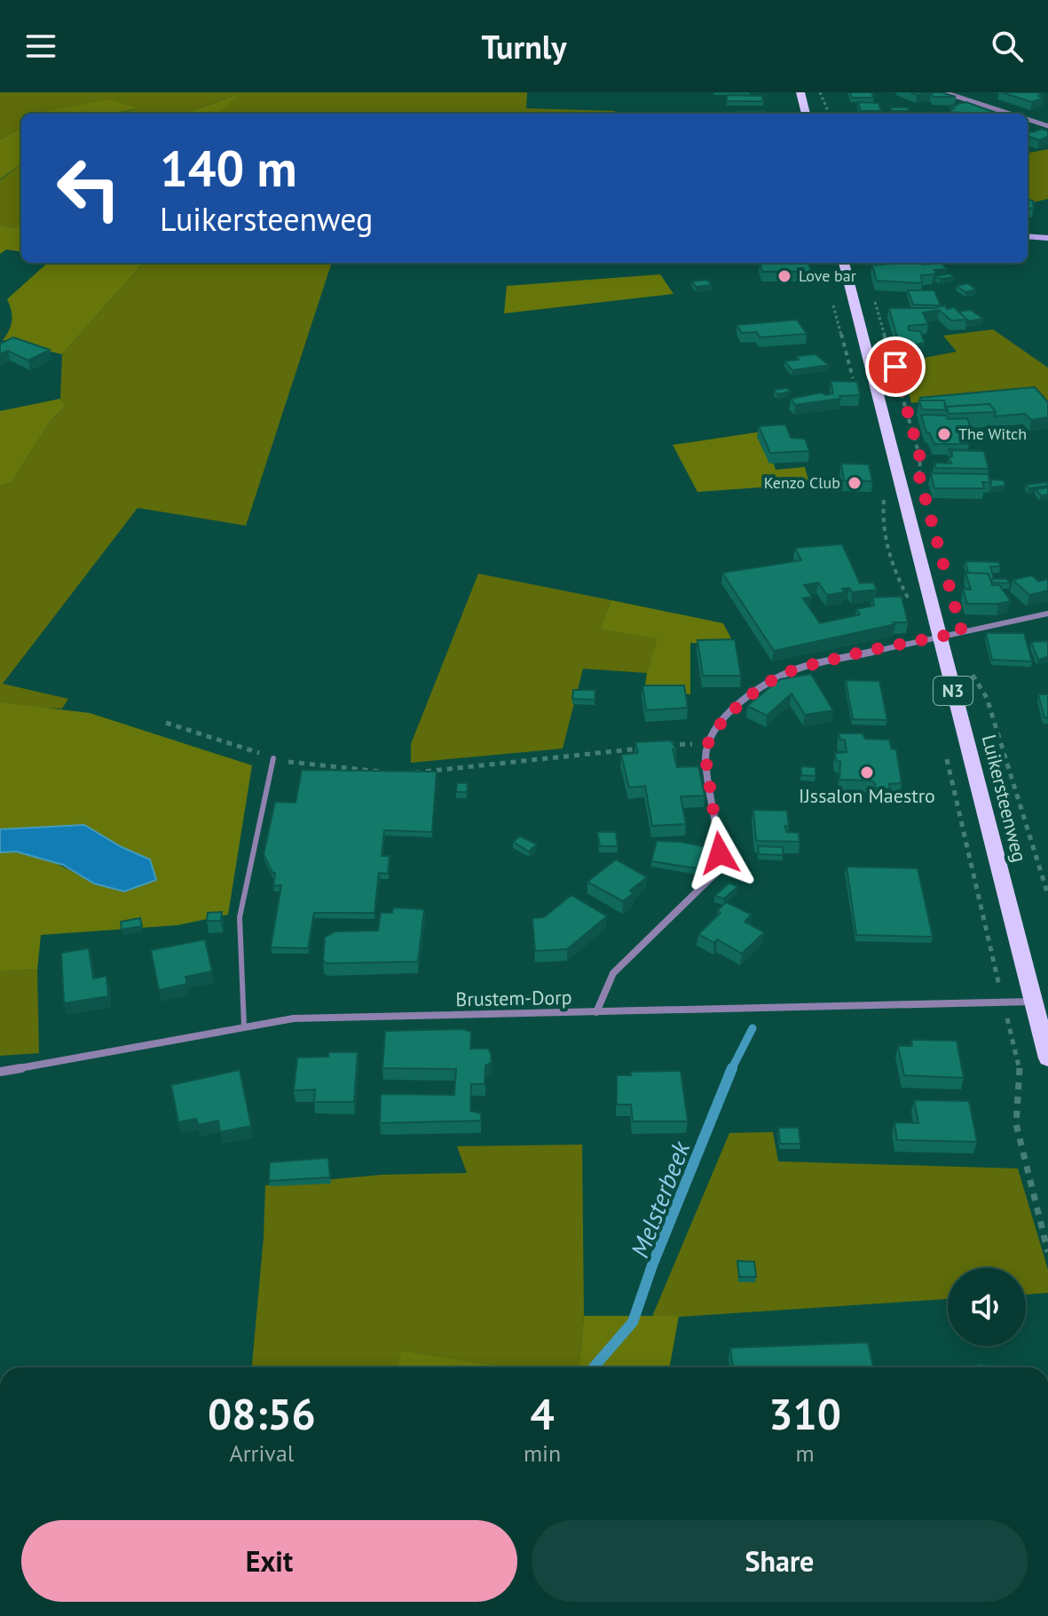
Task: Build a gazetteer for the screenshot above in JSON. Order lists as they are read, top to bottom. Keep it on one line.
{"streets":{"main road":["N3","Luikersteenweg"],"street":["Brustem-Dorp"]},"crossings":[["Luikersteenweg","Brustem-Dorp"]],"water":["Melsterbeek"],"places":["Love bar","The Witch","Kenzo Club","IJssalon Maestro"],"page":{"header":"Turnly","turn":["140 m","Luikersteenweg"],"eta":["08:56","Arrival","4","min","310","m"],"buttons":["Exit","Share"]}}
